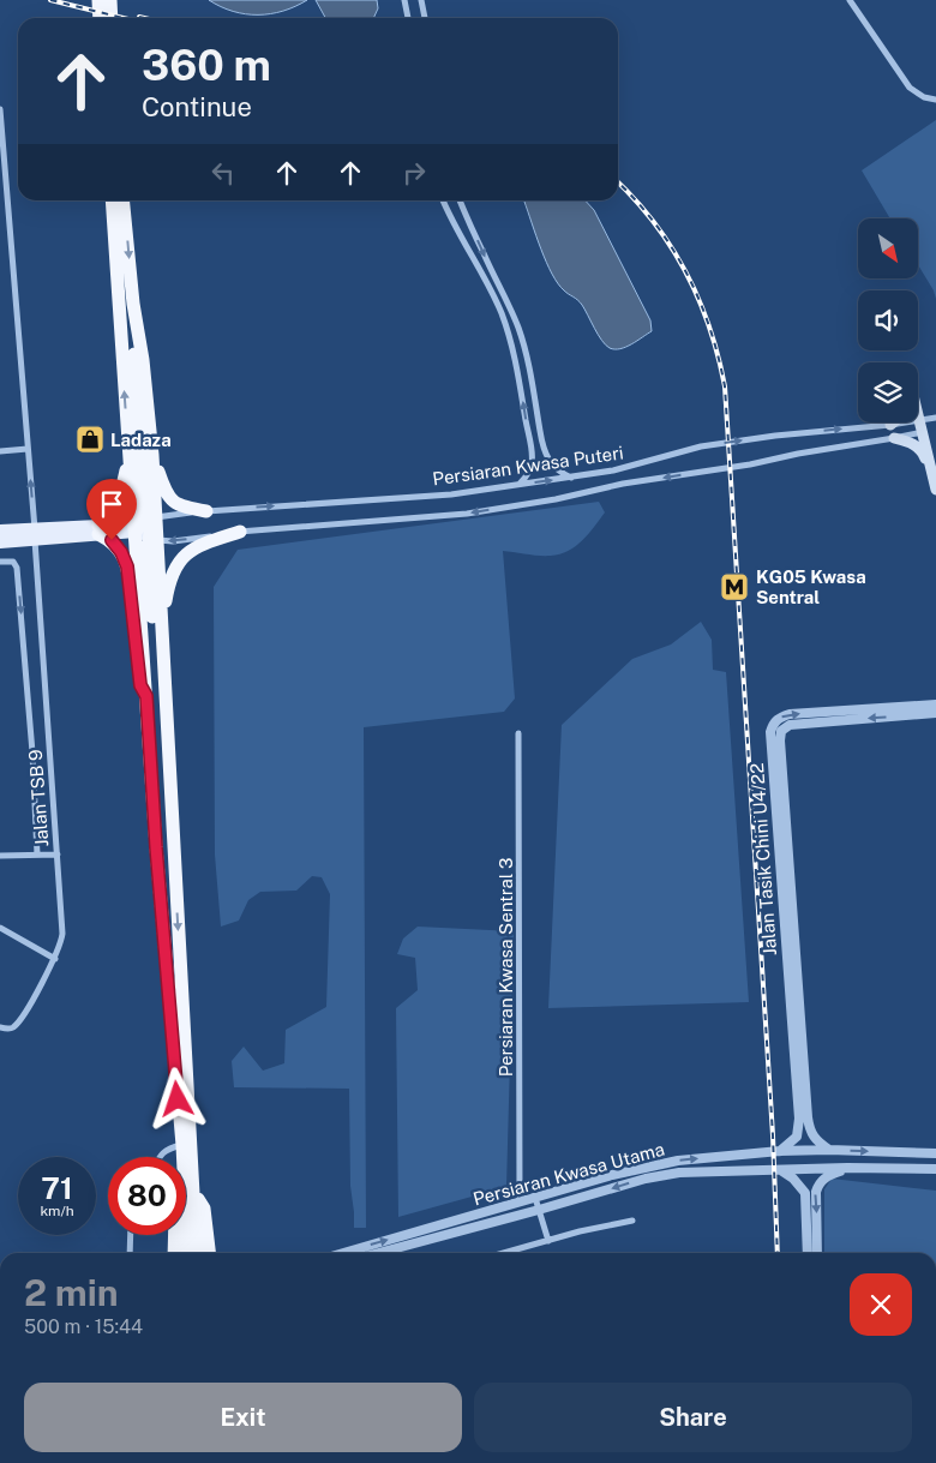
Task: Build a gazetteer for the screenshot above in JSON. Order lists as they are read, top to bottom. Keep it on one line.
{"streets":{"street":["Persiaran Kwasa Puteri","Jalan TSB 9","Jalan Tasik Chini U4/22","Persiaran Kwasa Sentral 3","Persiaran Kwasa Utama"]},"crossings":[["Jalan Tasik Chini U4/22","Persiaran Kwasa Utama"],["Persiaran Kwasa Sentral 3","Persiaran Kwasa Utama"]],"places":{"shop":["Ladaza"],"metro station":["KG05 Kwasa Sentral"]},"north":"bottom right","page":{"turn":["360 m","Continue"],"speed":"71 km/h","limit":"80","heading":["2 min","500 m · 15:44"],"buttons":["Exit","Share"]}}
